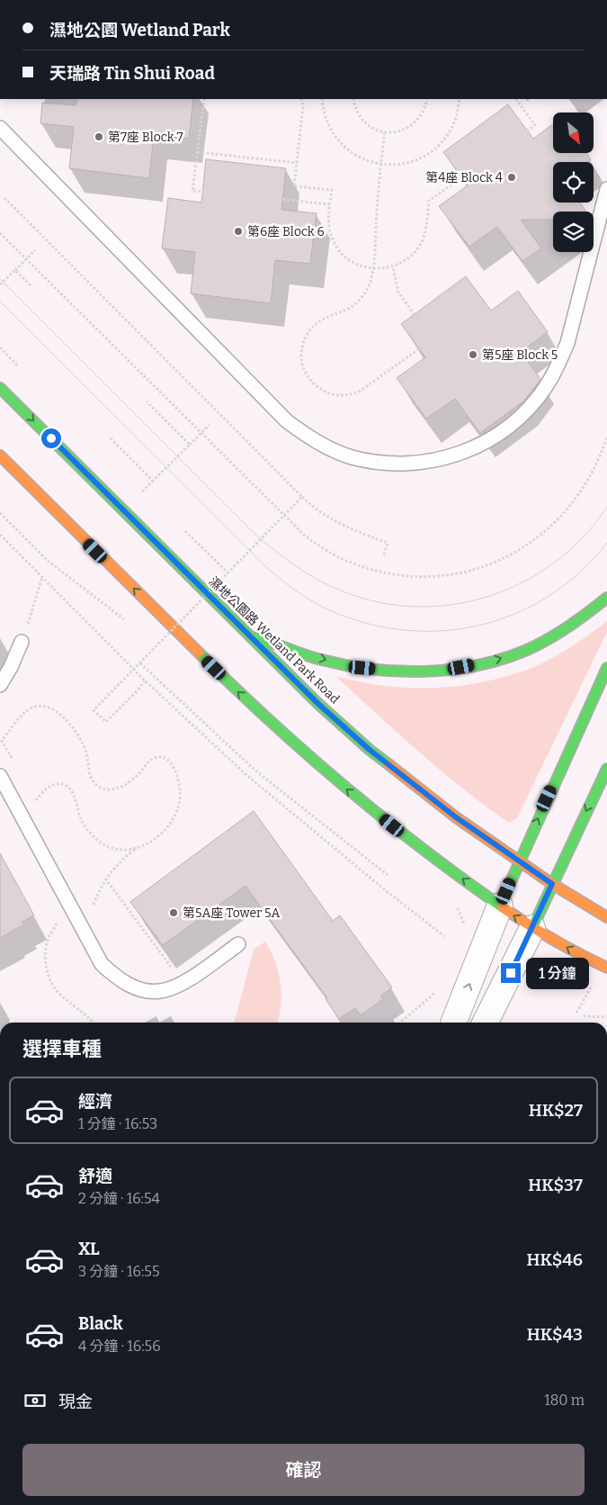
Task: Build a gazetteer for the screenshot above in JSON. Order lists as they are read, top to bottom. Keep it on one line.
{"streets":{"main road":["濕地公園路 Wetland Park Road"]},"places":["第7座 Block 7","第4座 Block 4","第6座 Block 6","第5座 Block 5","第5A座 Tower 5A"],"north":"bottom right","page":{"banner":["濕地公園 Wetland Park","天瑞路 Tin Shui Road"],"bubble":"1 分鐘","heading":"選擇車種","list":[{"name":"經濟","note":"1 分鐘 · 16:53","value":"HK$27"},{"name":"舒適","note":"2 分鐘 · 16:54","value":"HK$37"},{"name":"XL","note":"3 分鐘 · 16:55","value":"HK$46"},{"name":"Black","note":"4 分鐘 · 16:56","value":"HK$43"}],"pay":["現金","180 m"],"buttons":"確認"}}
